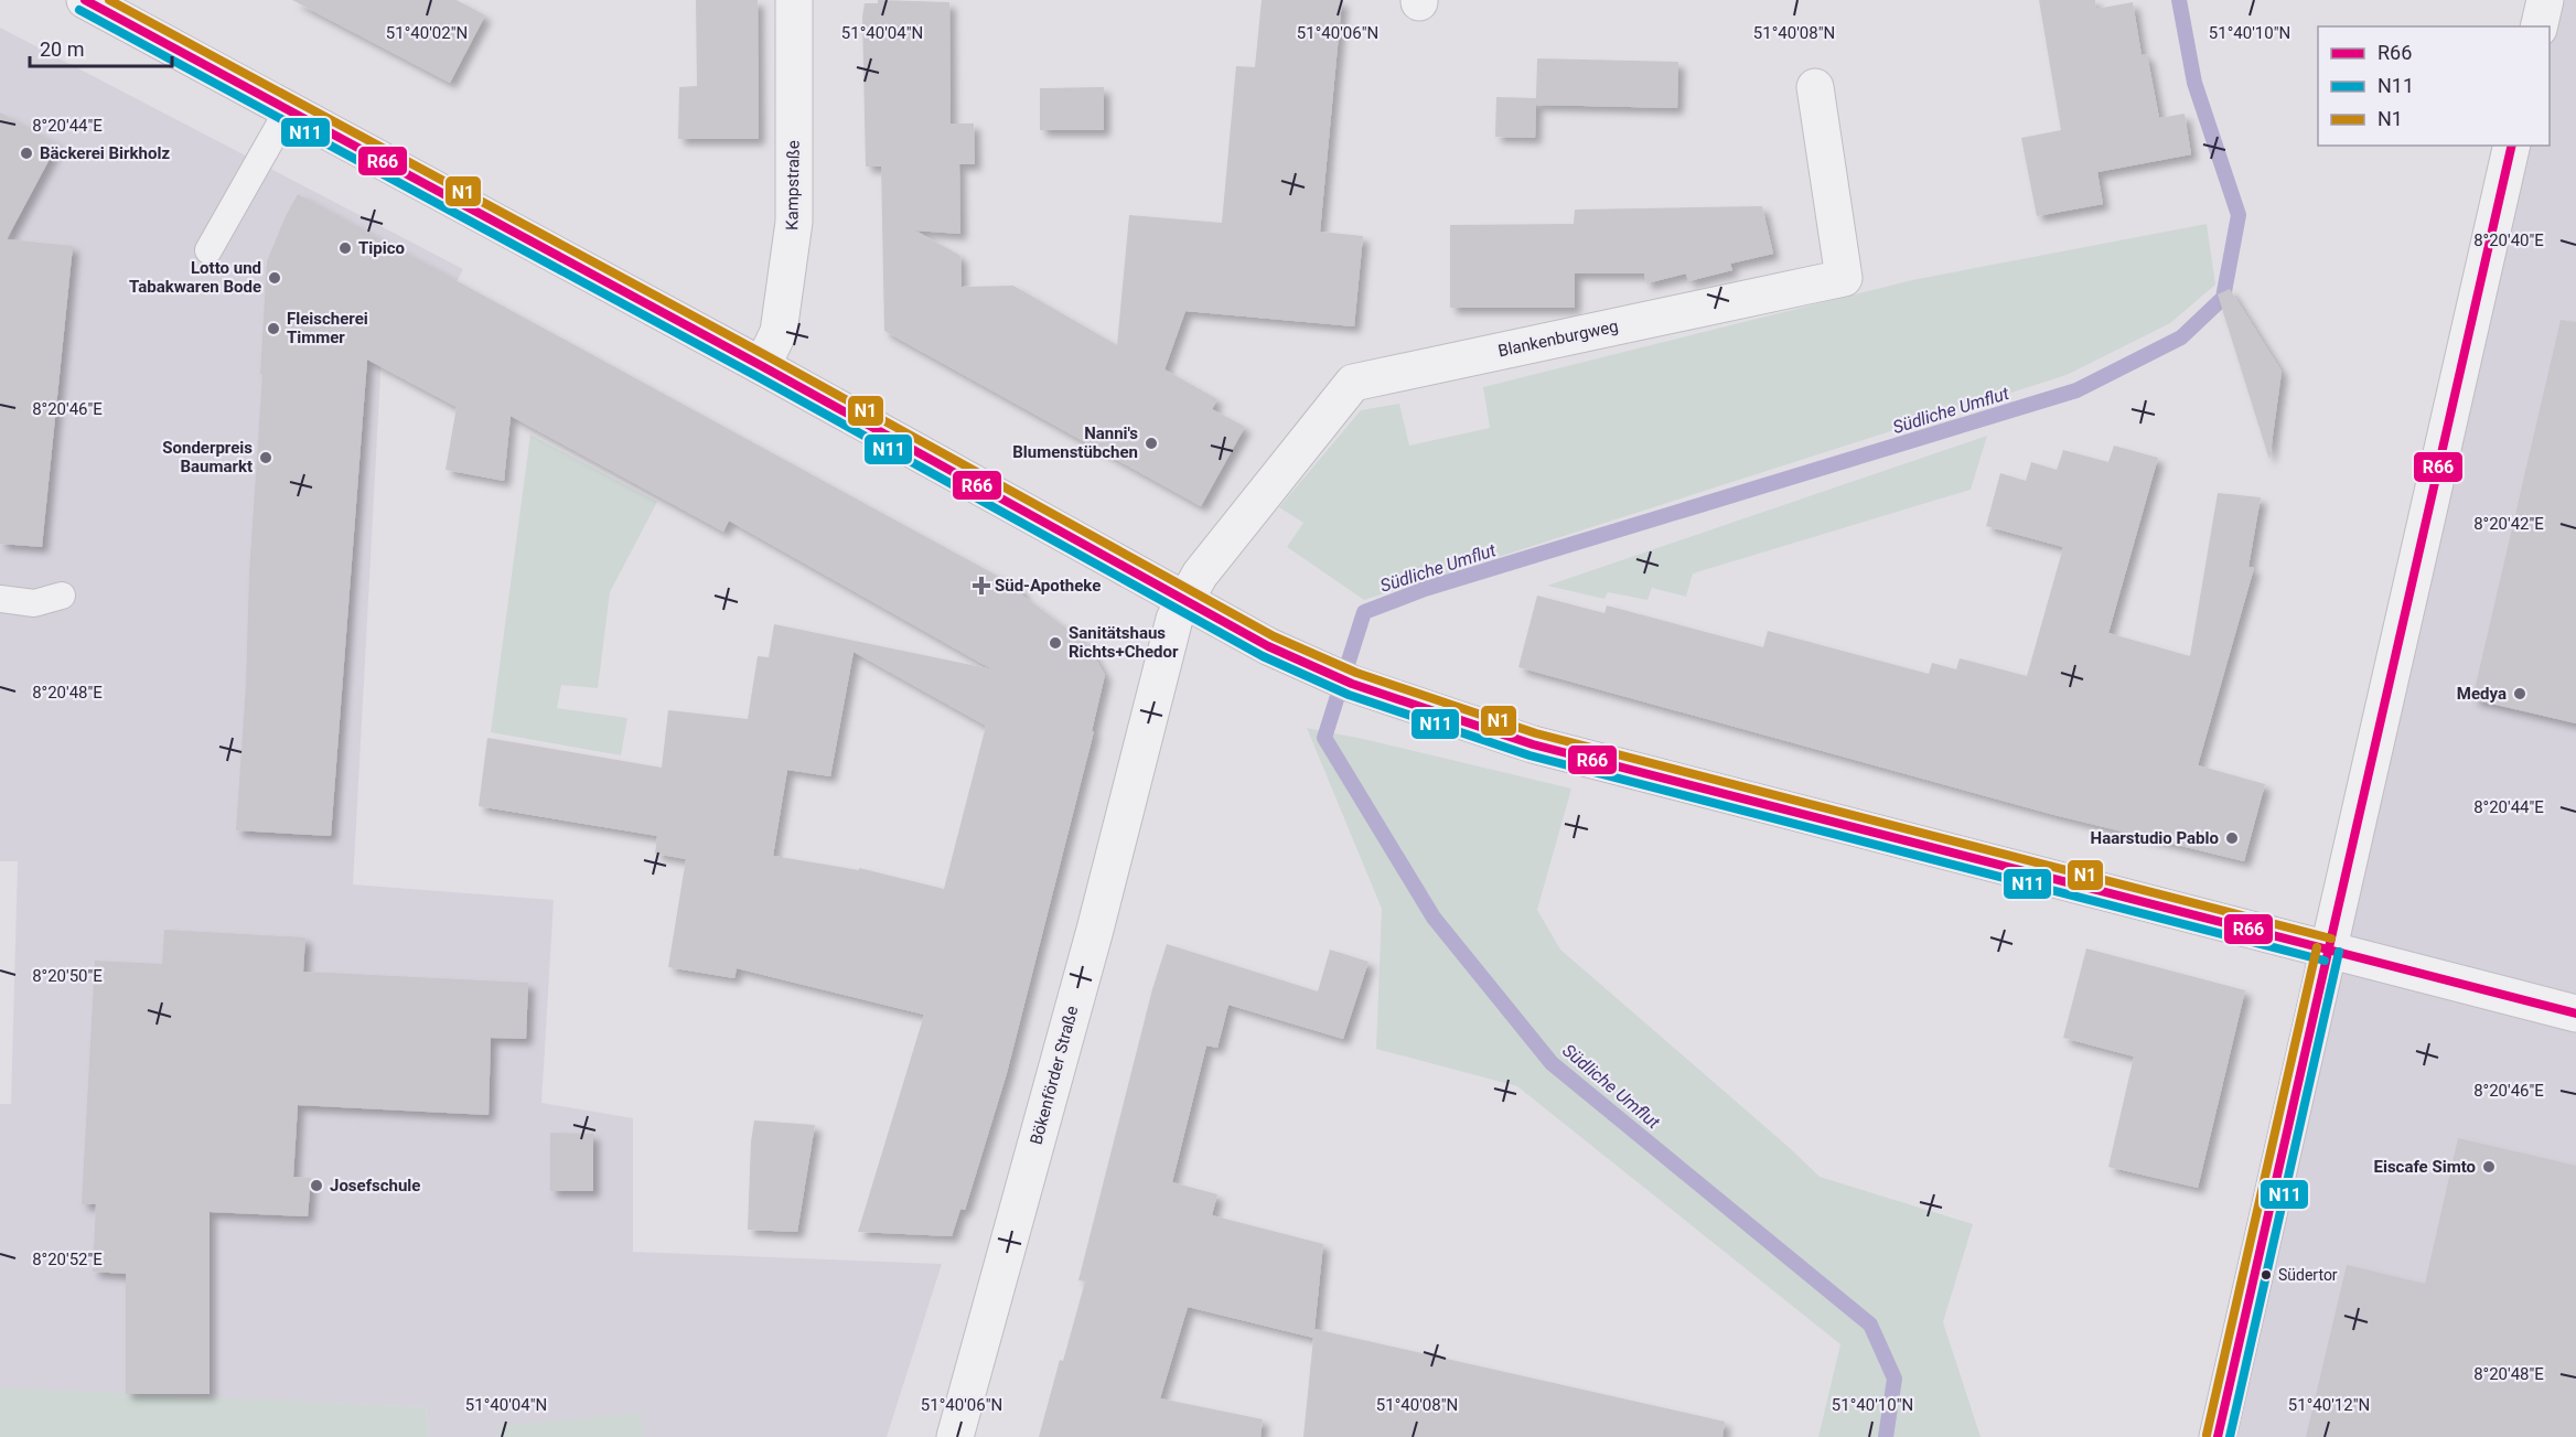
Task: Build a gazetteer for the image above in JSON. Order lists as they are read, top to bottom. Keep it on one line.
{"streets":{"street":["Kampstraße","Blankenburgweg","Bökenförder Straße"]},"crossings":[["Blankenburgweg","Bökenförder Straße"]],"water":["Südliche Umflut"],"places":{"other":["Bäckerei Birkholz","Tipico","Lotto und Tabakwaren Bode","Fleischerei Timmer","Nanni's Blumenstübchen","Sonderpreis Baumarkt","Sanitätshaus Richts+Chedor","Medya","Haarstudio Pablo","Eiscafe Simto","Josefschule","Südertor"],"health":["Süd-Apotheke"]},"lines":["transit line R66","transit line N1","transit line N11"],"legend":["R66","N11","N1"],"scale_bar":"20 m","coordinates":["51°40'02\"N","51°40'04\"N","51°40'06\"N","51°40'08\"N","51°40'10\"N","8°20'44\"E","8°20'40\"E","8°20'46\"E","8°20'42\"E","8°20'48\"E","8°20'50\"E","8°20'52\"E","51°40'12\"N"]}
